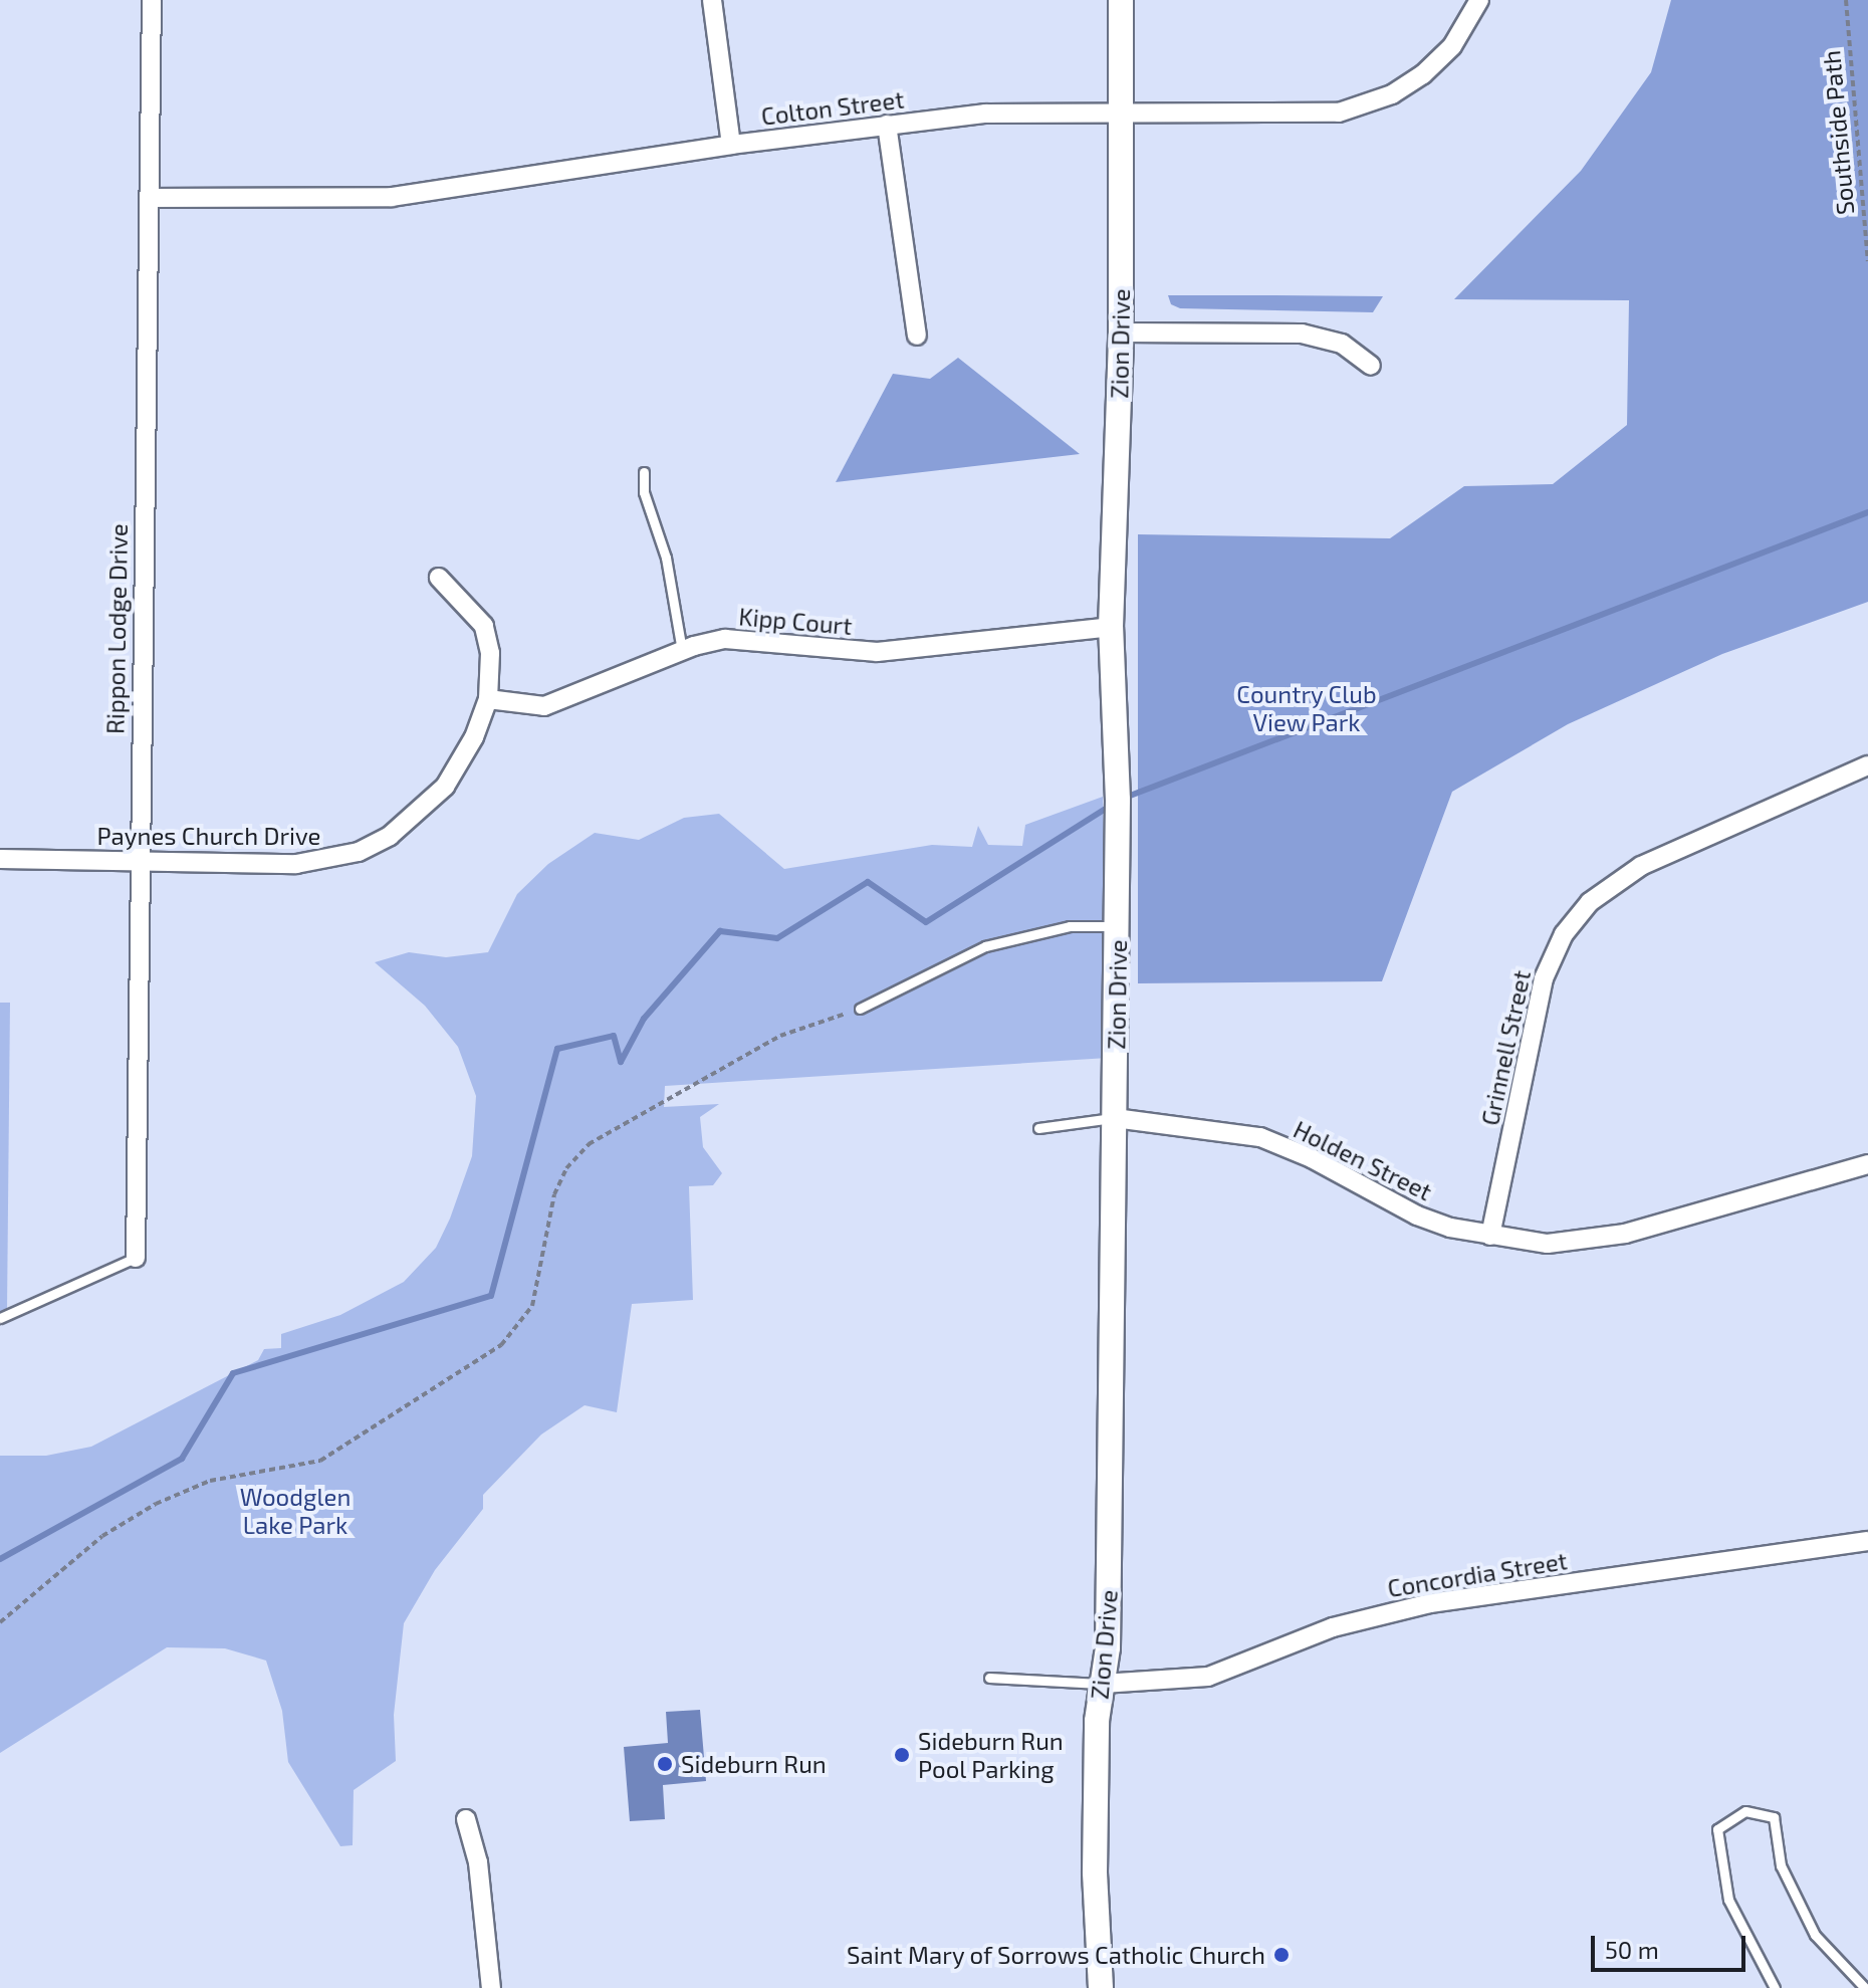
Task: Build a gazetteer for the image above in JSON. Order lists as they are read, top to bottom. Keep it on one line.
{"streets":{"main road":["Zion Drive"],"street":["Colton Street","Kipp Court","Rippon Lodge Drive","Paynes Church Drive","Grinnell Street","Holden Street","Concordia Street"],"path":["Southside Path"]},"crossings":[["Colton Street","Zion Drive"],["Colton Street","Rippon Lodge Drive"],["Zion Drive","Kipp Court"],["Zion Drive","Holden Street"],["Zion Drive","Concordia Street"],["Kipp Court","Paynes Church Drive"],["Rippon Lodge Drive","Paynes Church Drive"],["Grinnell Street","Holden Street"]],"parks":["Country Club View Park","Woodglen Lake Park"],"places":["Sideburn Run Pool Parking","Sideburn Run","Saint Mary of Sorrows Catholic Church"],"scale_bar":"50 m"}
